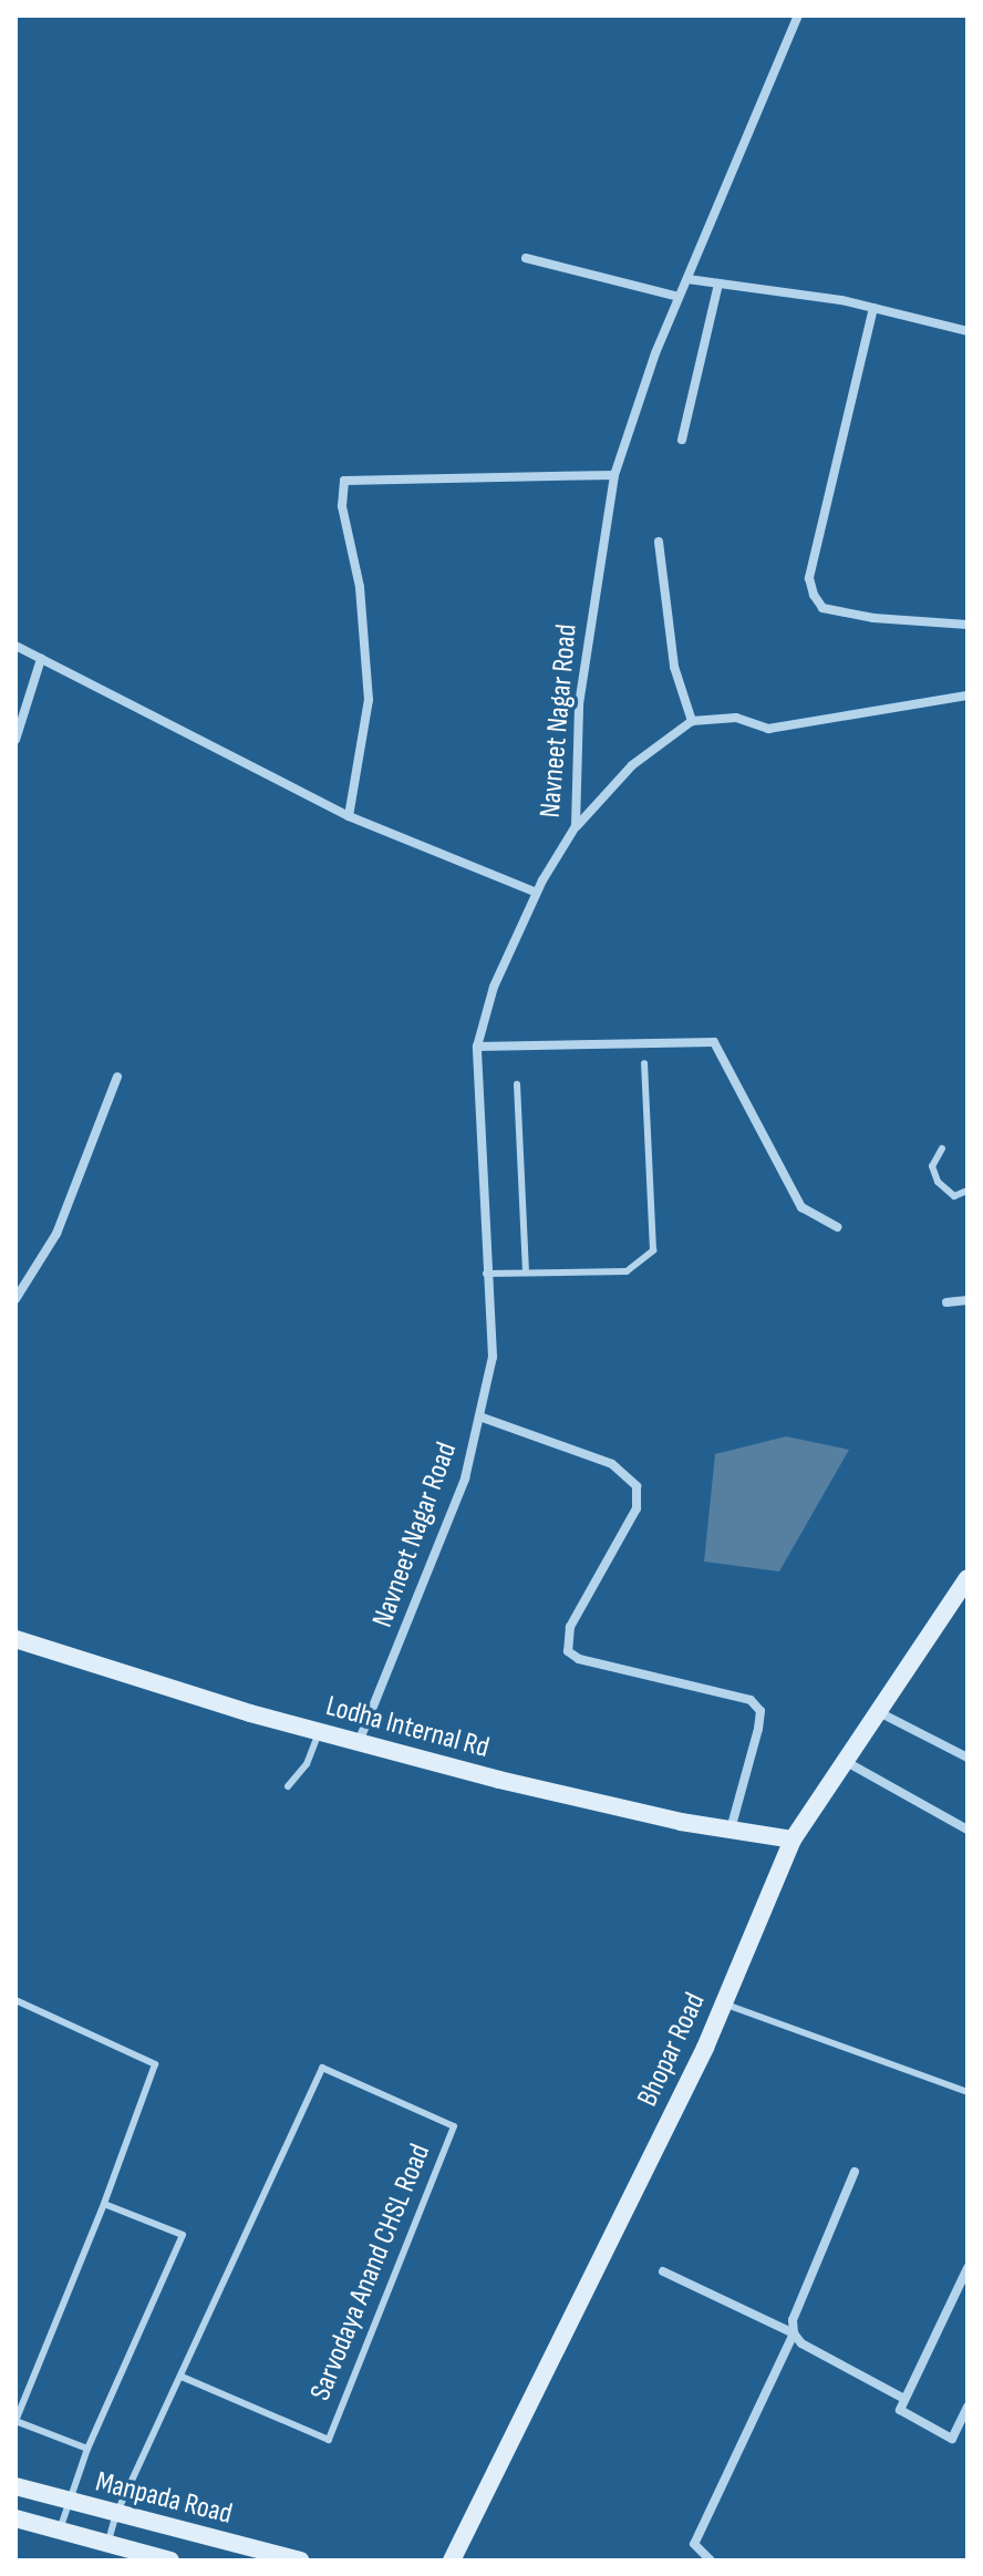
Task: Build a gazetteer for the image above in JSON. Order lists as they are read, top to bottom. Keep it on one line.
{"streets":{"street":["Navneet Nagar Road","Lodha Internal Rd","Bhopar Road","Manpada Road"],"lane":["Sarvodaya Anand CHSL Road"]},"crossings":[["Navneet Nagar Road","Lodha Internal Rd"],["Lodha Internal Rd","Bhopar Road"],["Sarvodaya Anand CHSL Road","Manpada Road"]]}
